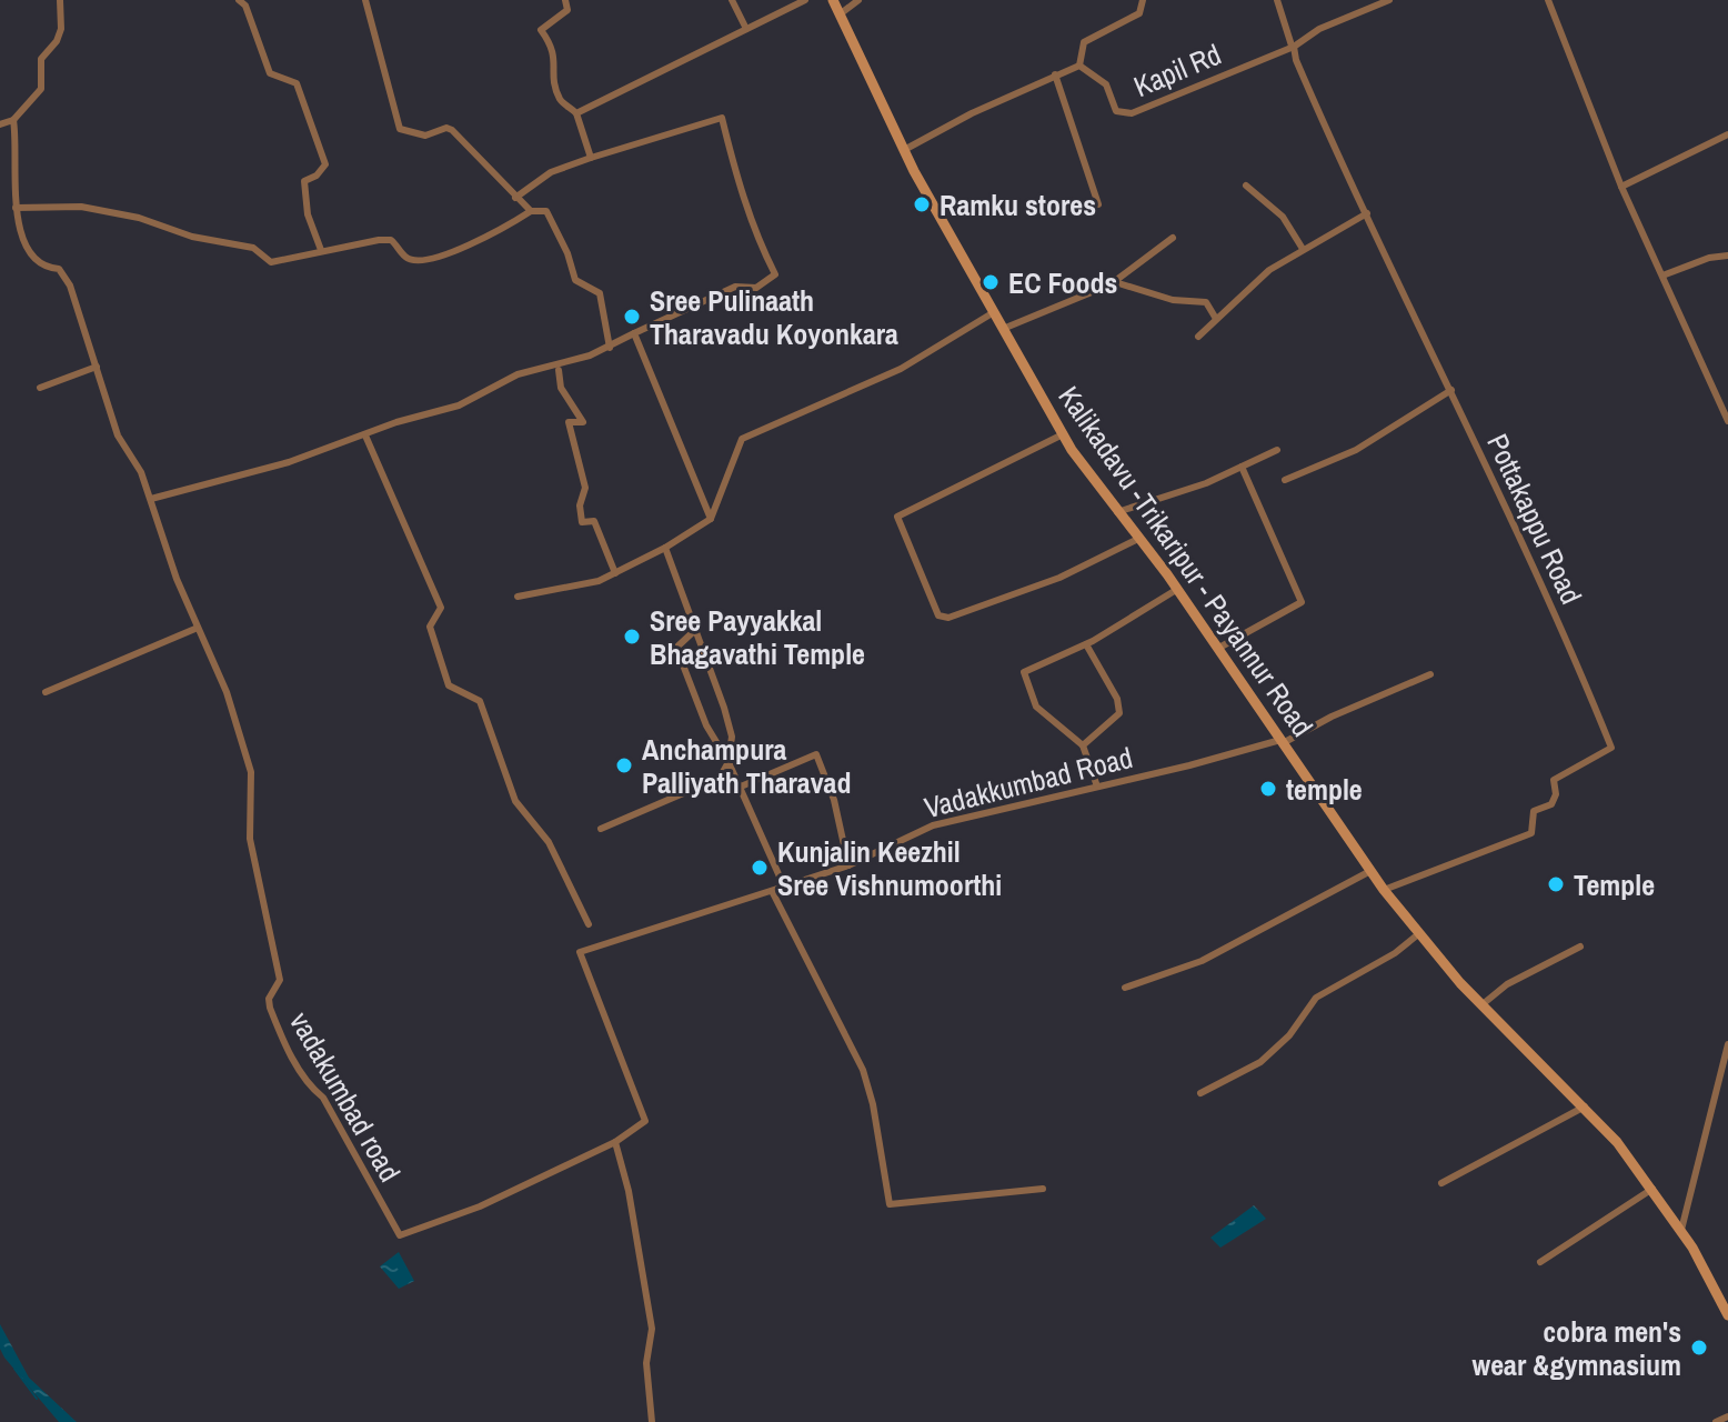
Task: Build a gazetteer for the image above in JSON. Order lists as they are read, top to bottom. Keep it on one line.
{"streets":{"main road":["Kalikadavu -Trikaripur - Payannur Road"],"street":["Kapil Rd","Pottakappu Road","Vadakkumbad Road","vadakumbad road"]},"crossings":[["Kapil Rd","Pottakappu Road"],["Pottakappu Road","Kalikadavu -Trikaripur - Payannur Road"],["Kalikadavu -Trikaripur - Payannur Road","Vadakkumbad Road"],["Vadakkumbad Road","vadakumbad road"]],"places":["Ramku stores","EC Foods","Sree Pulinaath Tharavadu Koyonkara","Sree Payyakkal Bhagavathi Temple","Anchampura Palliyath Tharavad","temple","Kunjalin Keezhil Sree Vishnumoorthi","Temple","cobra men's wear &gymnasium"]}
